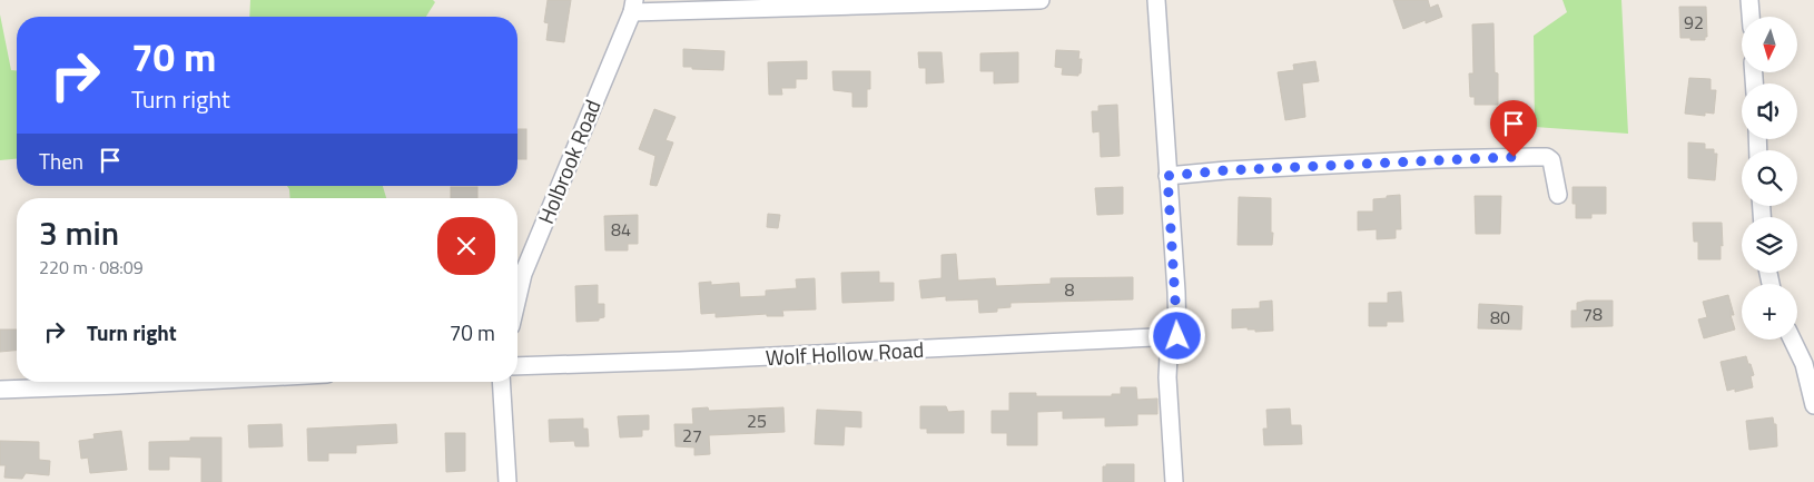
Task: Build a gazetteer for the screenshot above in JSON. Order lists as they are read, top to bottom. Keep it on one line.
{"streets":{"street":["Holbrook Road","Wolf Hollow Road"]},"house_numbers":["92","84","8","78","80","25","27"],"north":"bottom","page":{"map_buttons":"+","turn":["70 m","Turn right"],"then":"Then","heading":["3 min","220 m · 08:09"],"list":[{"name":"Turn right","value":"70 m"}]}}
